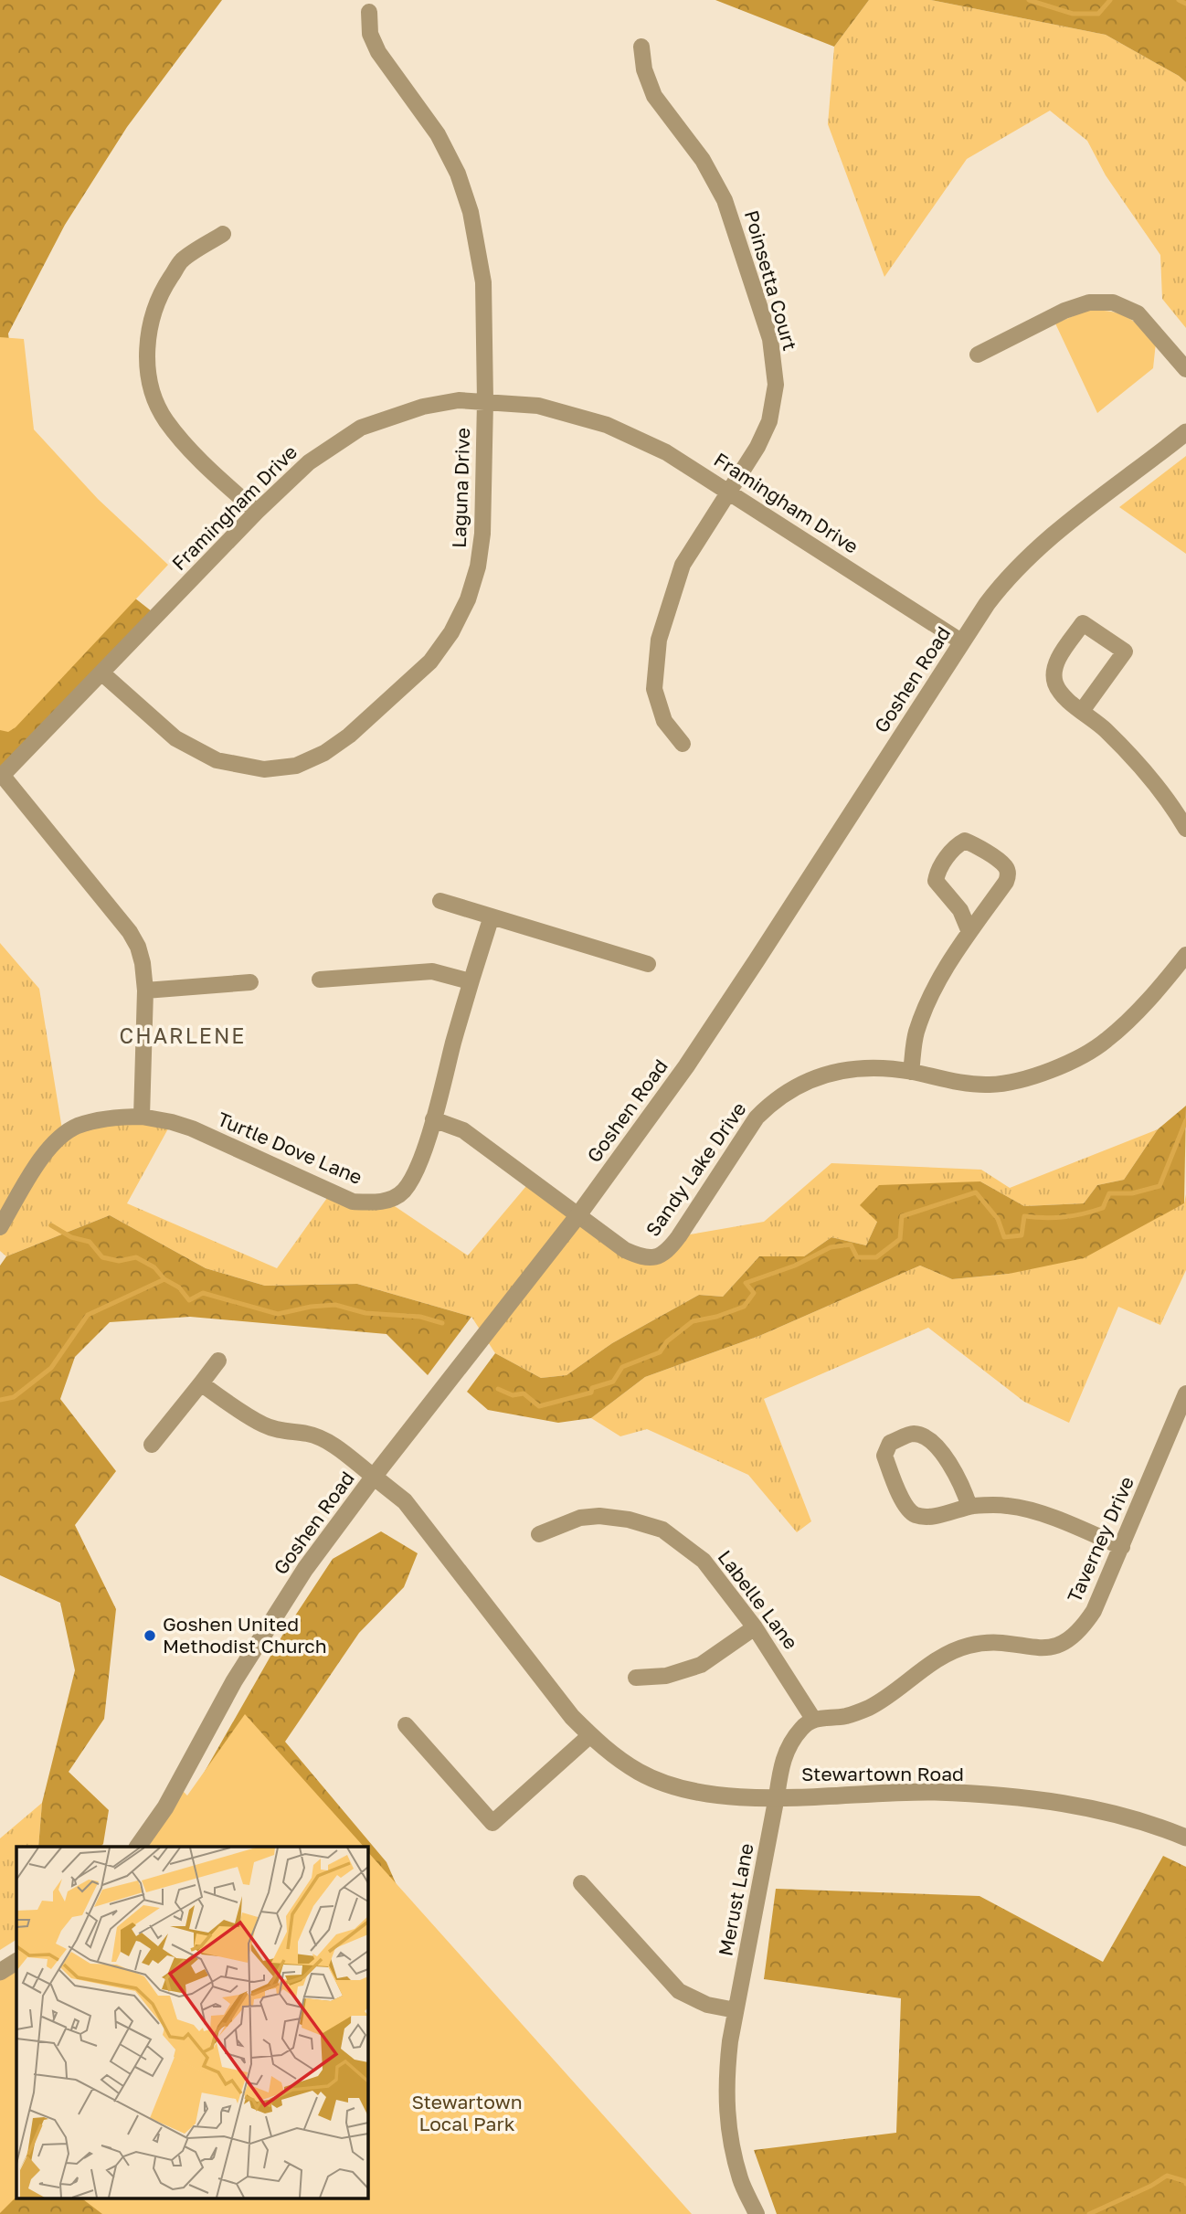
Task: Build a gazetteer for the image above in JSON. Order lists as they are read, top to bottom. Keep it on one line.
{"streets":{"street":["Poinsetta Court","Laguna Drive","Framingham Drive","Goshen Road","Turtle Dove Lane","Sandy Lake Drive","Taverney Drive","Labelle Lane","Stewartown Road","Merust Lane"]},"crossings":[["Poinsetta Court","Framingham Drive"],["Laguna Drive","Framingham Drive"],["Framingham Drive","Goshen Road"],["Goshen Road","Sandy Lake Drive"],["Goshen Road","Stewartown Road"],["Turtle Dove Lane","Sandy Lake Drive"],["Taverney Drive","Labelle Lane"],["Stewartown Road","Merust Lane"]],"districts":["CHARLENE"],"parks":["Stewartown Local Park"],"places":["Goshen United Methodist Church"]}
